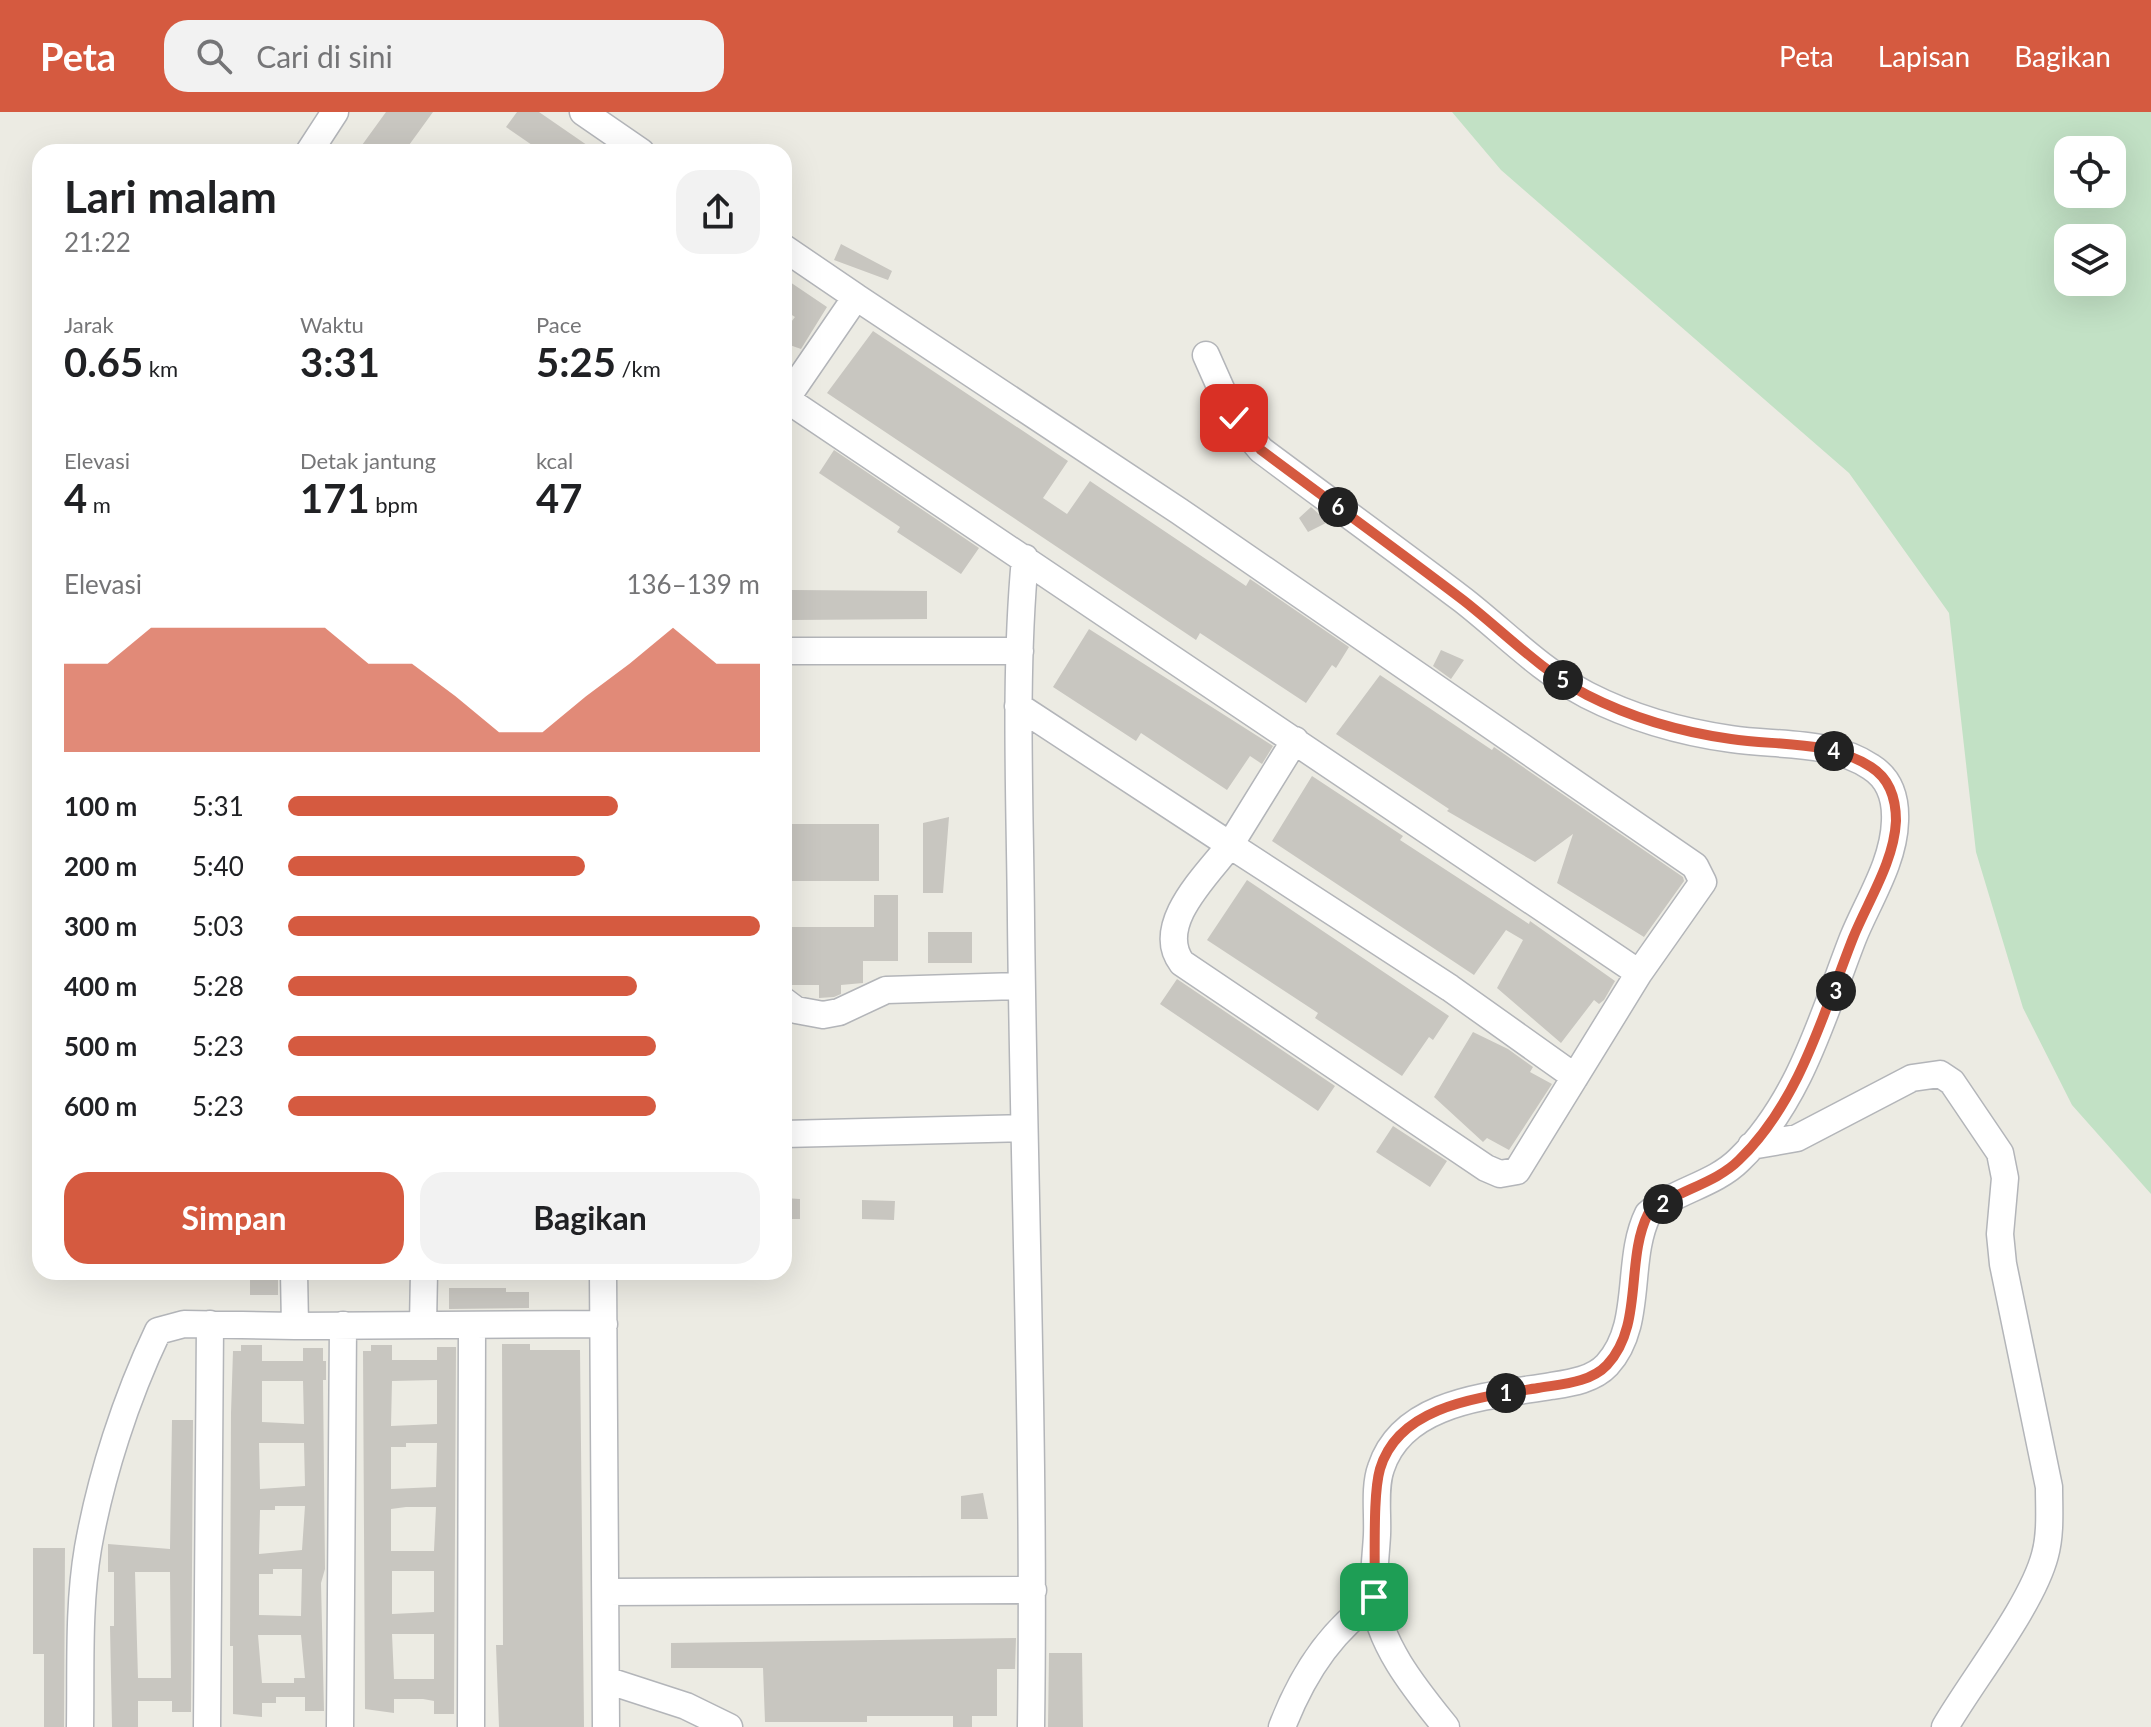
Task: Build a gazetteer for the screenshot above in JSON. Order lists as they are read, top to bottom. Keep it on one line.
{"page":{"header":"Peta","search":"Cari di sini","nav":["Peta","Lapisan","Bagikan"],"heading":["Lari malam","21:22"],"stats":[["Jarak","0.65 km"],["Waktu","3:31"],["Pace","5:25 /km"],["Elevasi","4 m"],["Detak jantung","171 bpm"],["kcal","47"]],"pins":["6","5","4","3","2","1"],"chart":["Elevasi","136–139 m"],"list":[{"name":"100 m","note":"5:31"},{"name":"200 m","note":"5:40"},{"name":"300 m","note":"5:03"},{"name":"400 m","note":"5:28"},{"name":"500 m","note":"5:23"},{"name":"600 m","note":"5:23"}],"buttons":["Simpan","Bagikan"]}}
